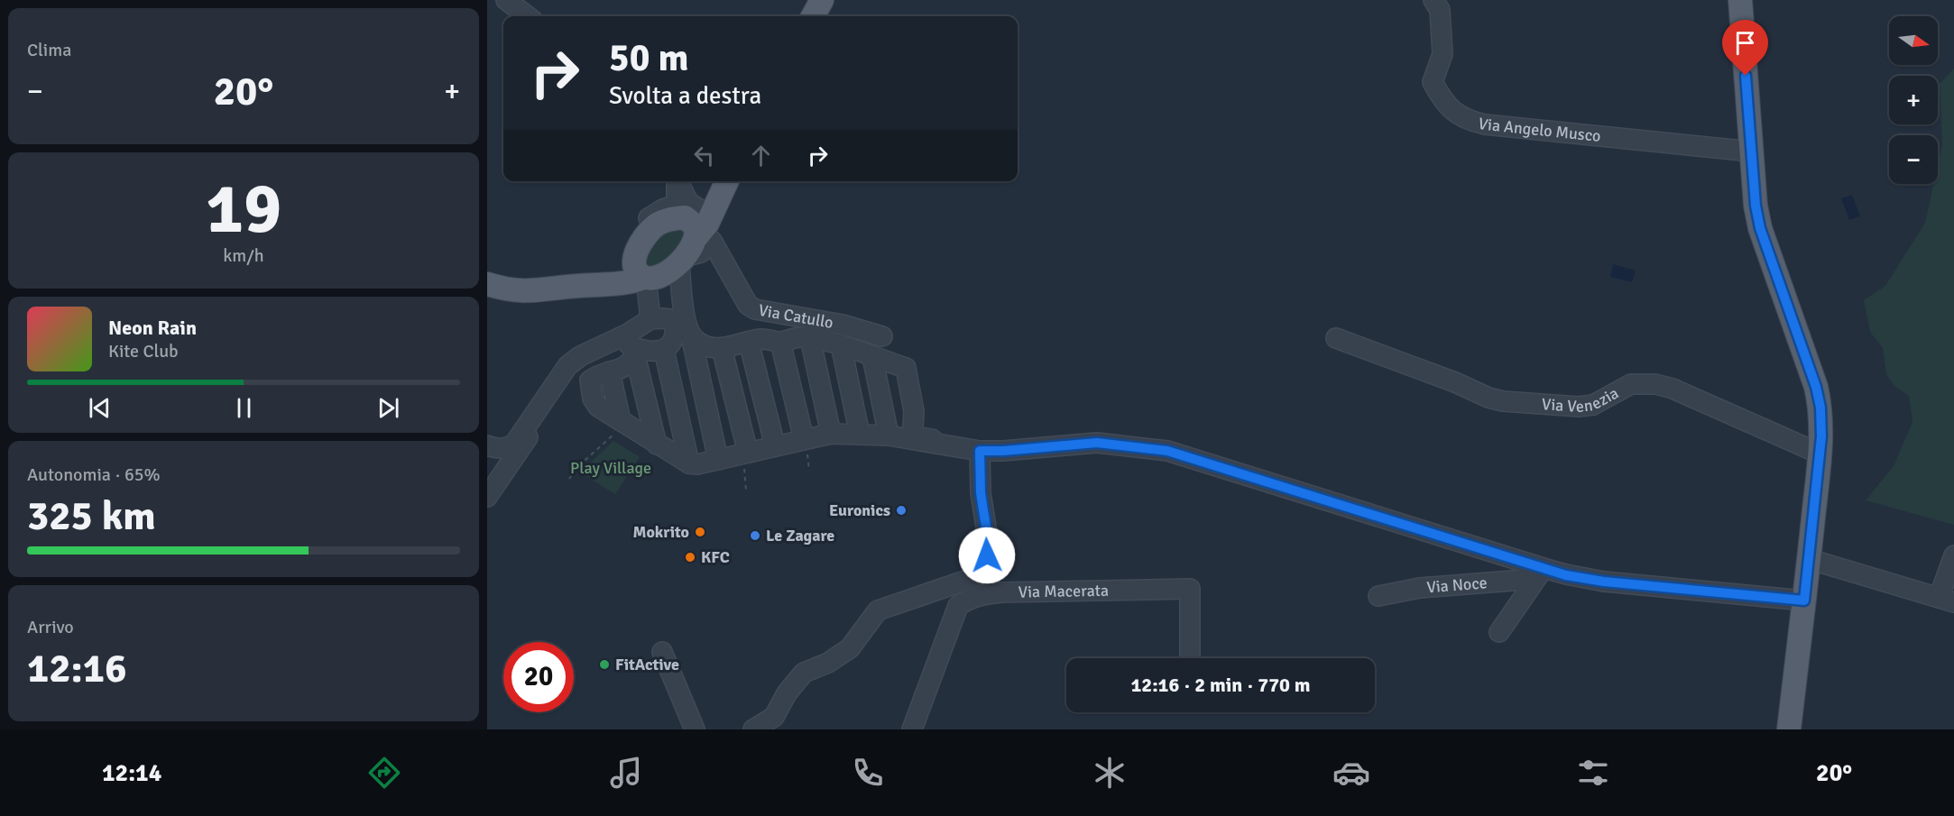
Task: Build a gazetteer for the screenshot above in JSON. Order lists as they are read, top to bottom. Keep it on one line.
{"streets":{"street":["Via Angelo Musco","Via Catullo","Via Venezia","Via Noce","Via Macerata"]},"parks":["Play Village"],"places":["Euronics","Mokrito","Le Zagare","KFC","FitActive"],"north":"right","page":{"tile":["Clima",["19","km/h"],["Autonomia · 65%","325 km"],["Arrivo","12:16"]],"map_buttons":["+","−"],"turn":["50 m","Svolta a destra"],"heat":["−","20°","+"],"song":["Neon Rain","Kite Club"],"limit":"20","trip":"12:16 · 2 min · 770 m","tabs":["12:14","20°"]}}
